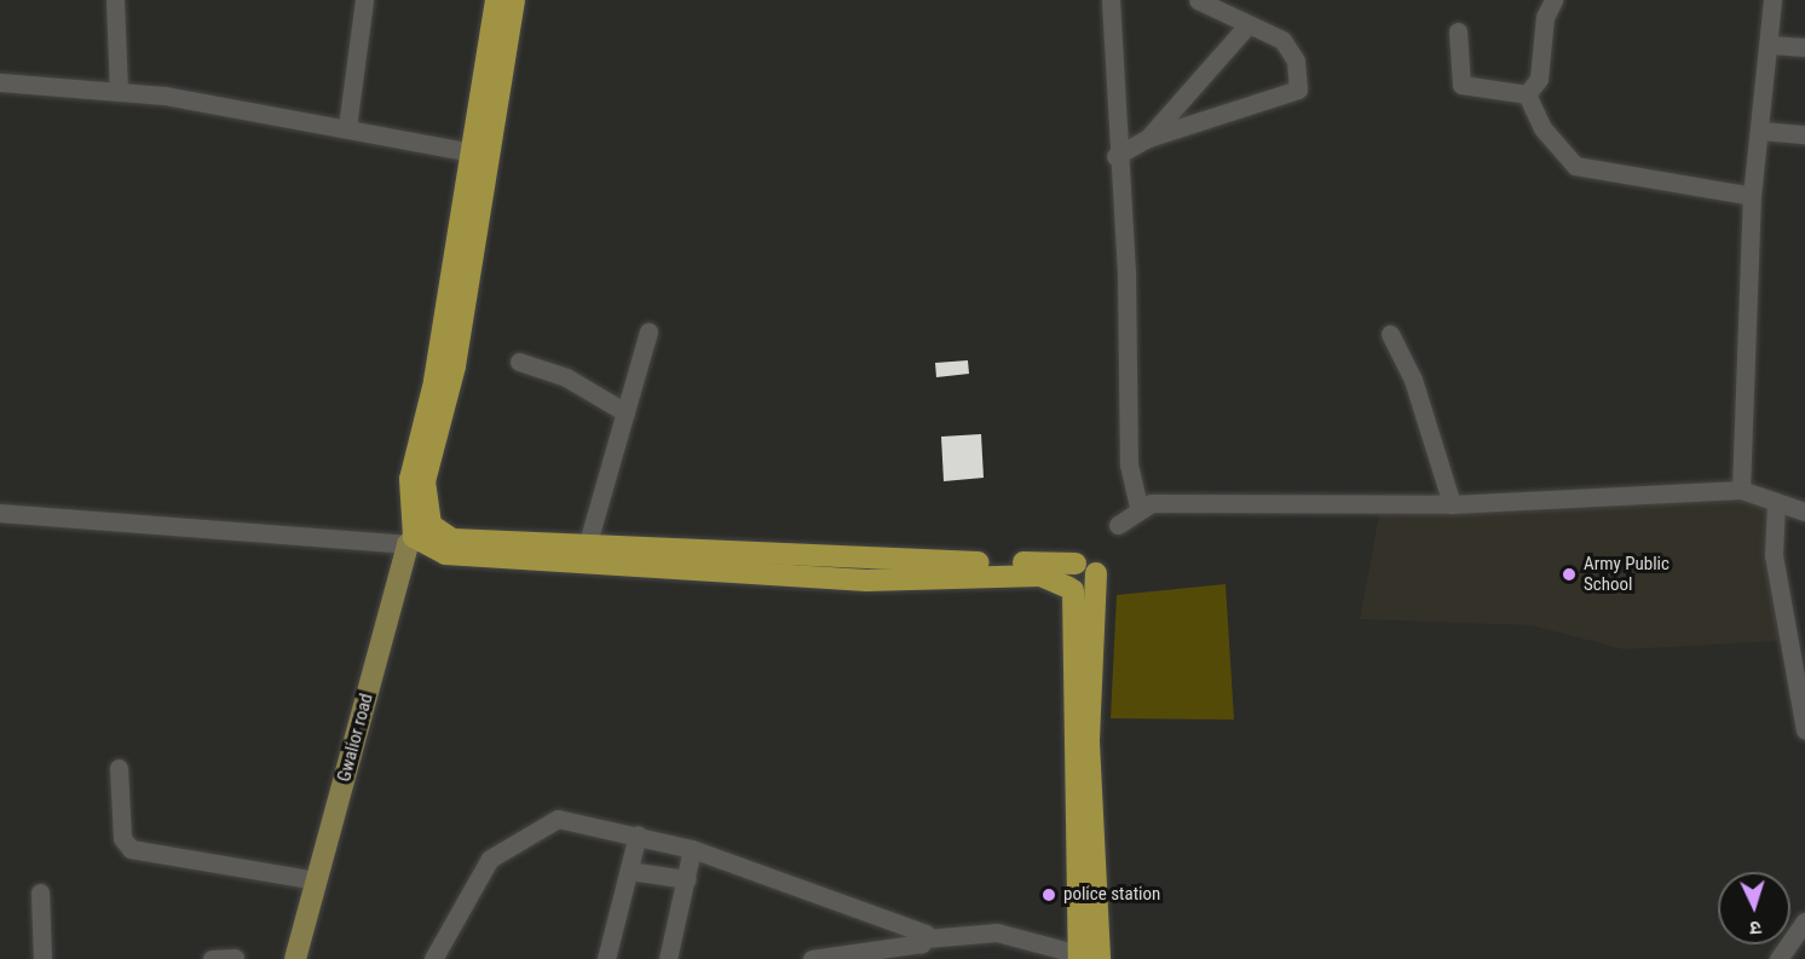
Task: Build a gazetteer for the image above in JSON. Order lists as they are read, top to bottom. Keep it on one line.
{"streets":{"main road":["Gwalior road"]},"places":["Army Public School","police station"],"north":"bottom"}
